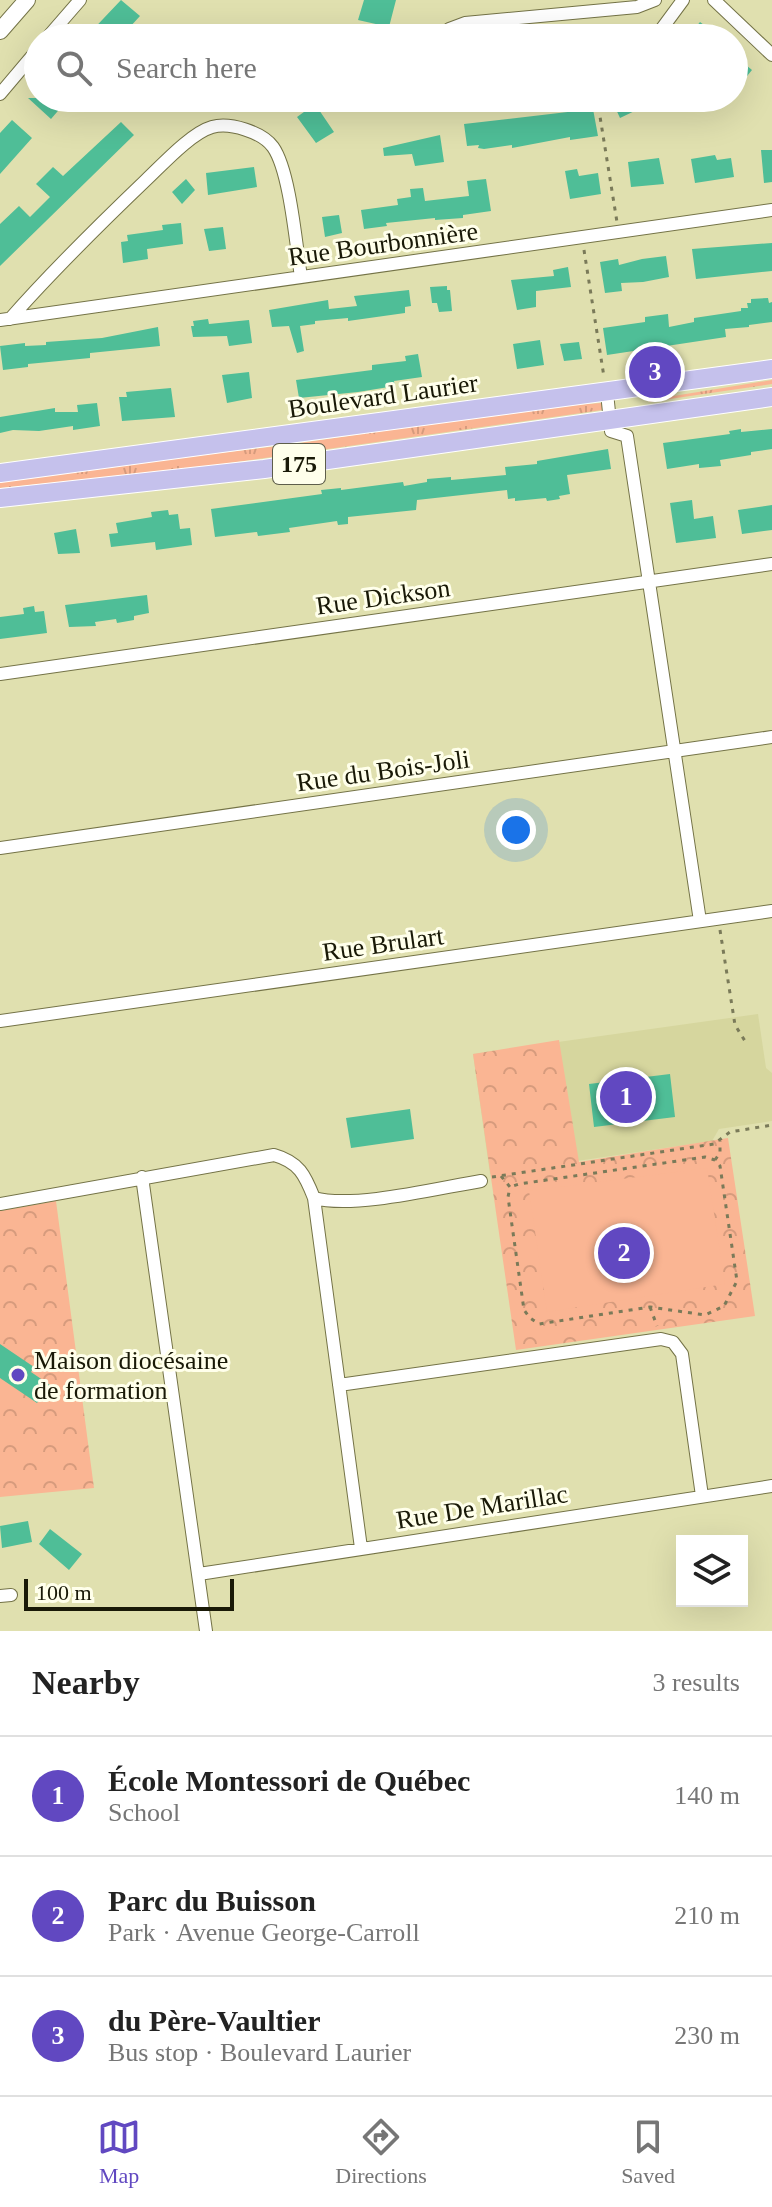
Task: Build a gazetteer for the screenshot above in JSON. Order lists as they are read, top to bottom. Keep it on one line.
{"streets":{"main road":["Boulevard Laurier","175"],"street":["Rue Bourbonnière","Rue Dickson","Rue du Bois-Joli","Rue Brulart","Rue De Marillac"]},"places":["Maison diocésaine de formation"],"scale_bar":"100 m","page":{"search":"Search here","pins":["3","1","2"],"scale":"100 m","heading":["Nearby","3 results"],"list":[{"mark":"1","name":"École Montessori de Québec","note":"School","value":"140 m"},{"mark":"2","name":"Parc du Buisson","note":"Park · Avenue George-Carroll","value":"210 m"},{"mark":"3","name":"du Père-Vaultier","note":"Bus stop · Boulevard Laurier","value":"230 m"}],"nav":["Map","Directions","Saved"]}}
